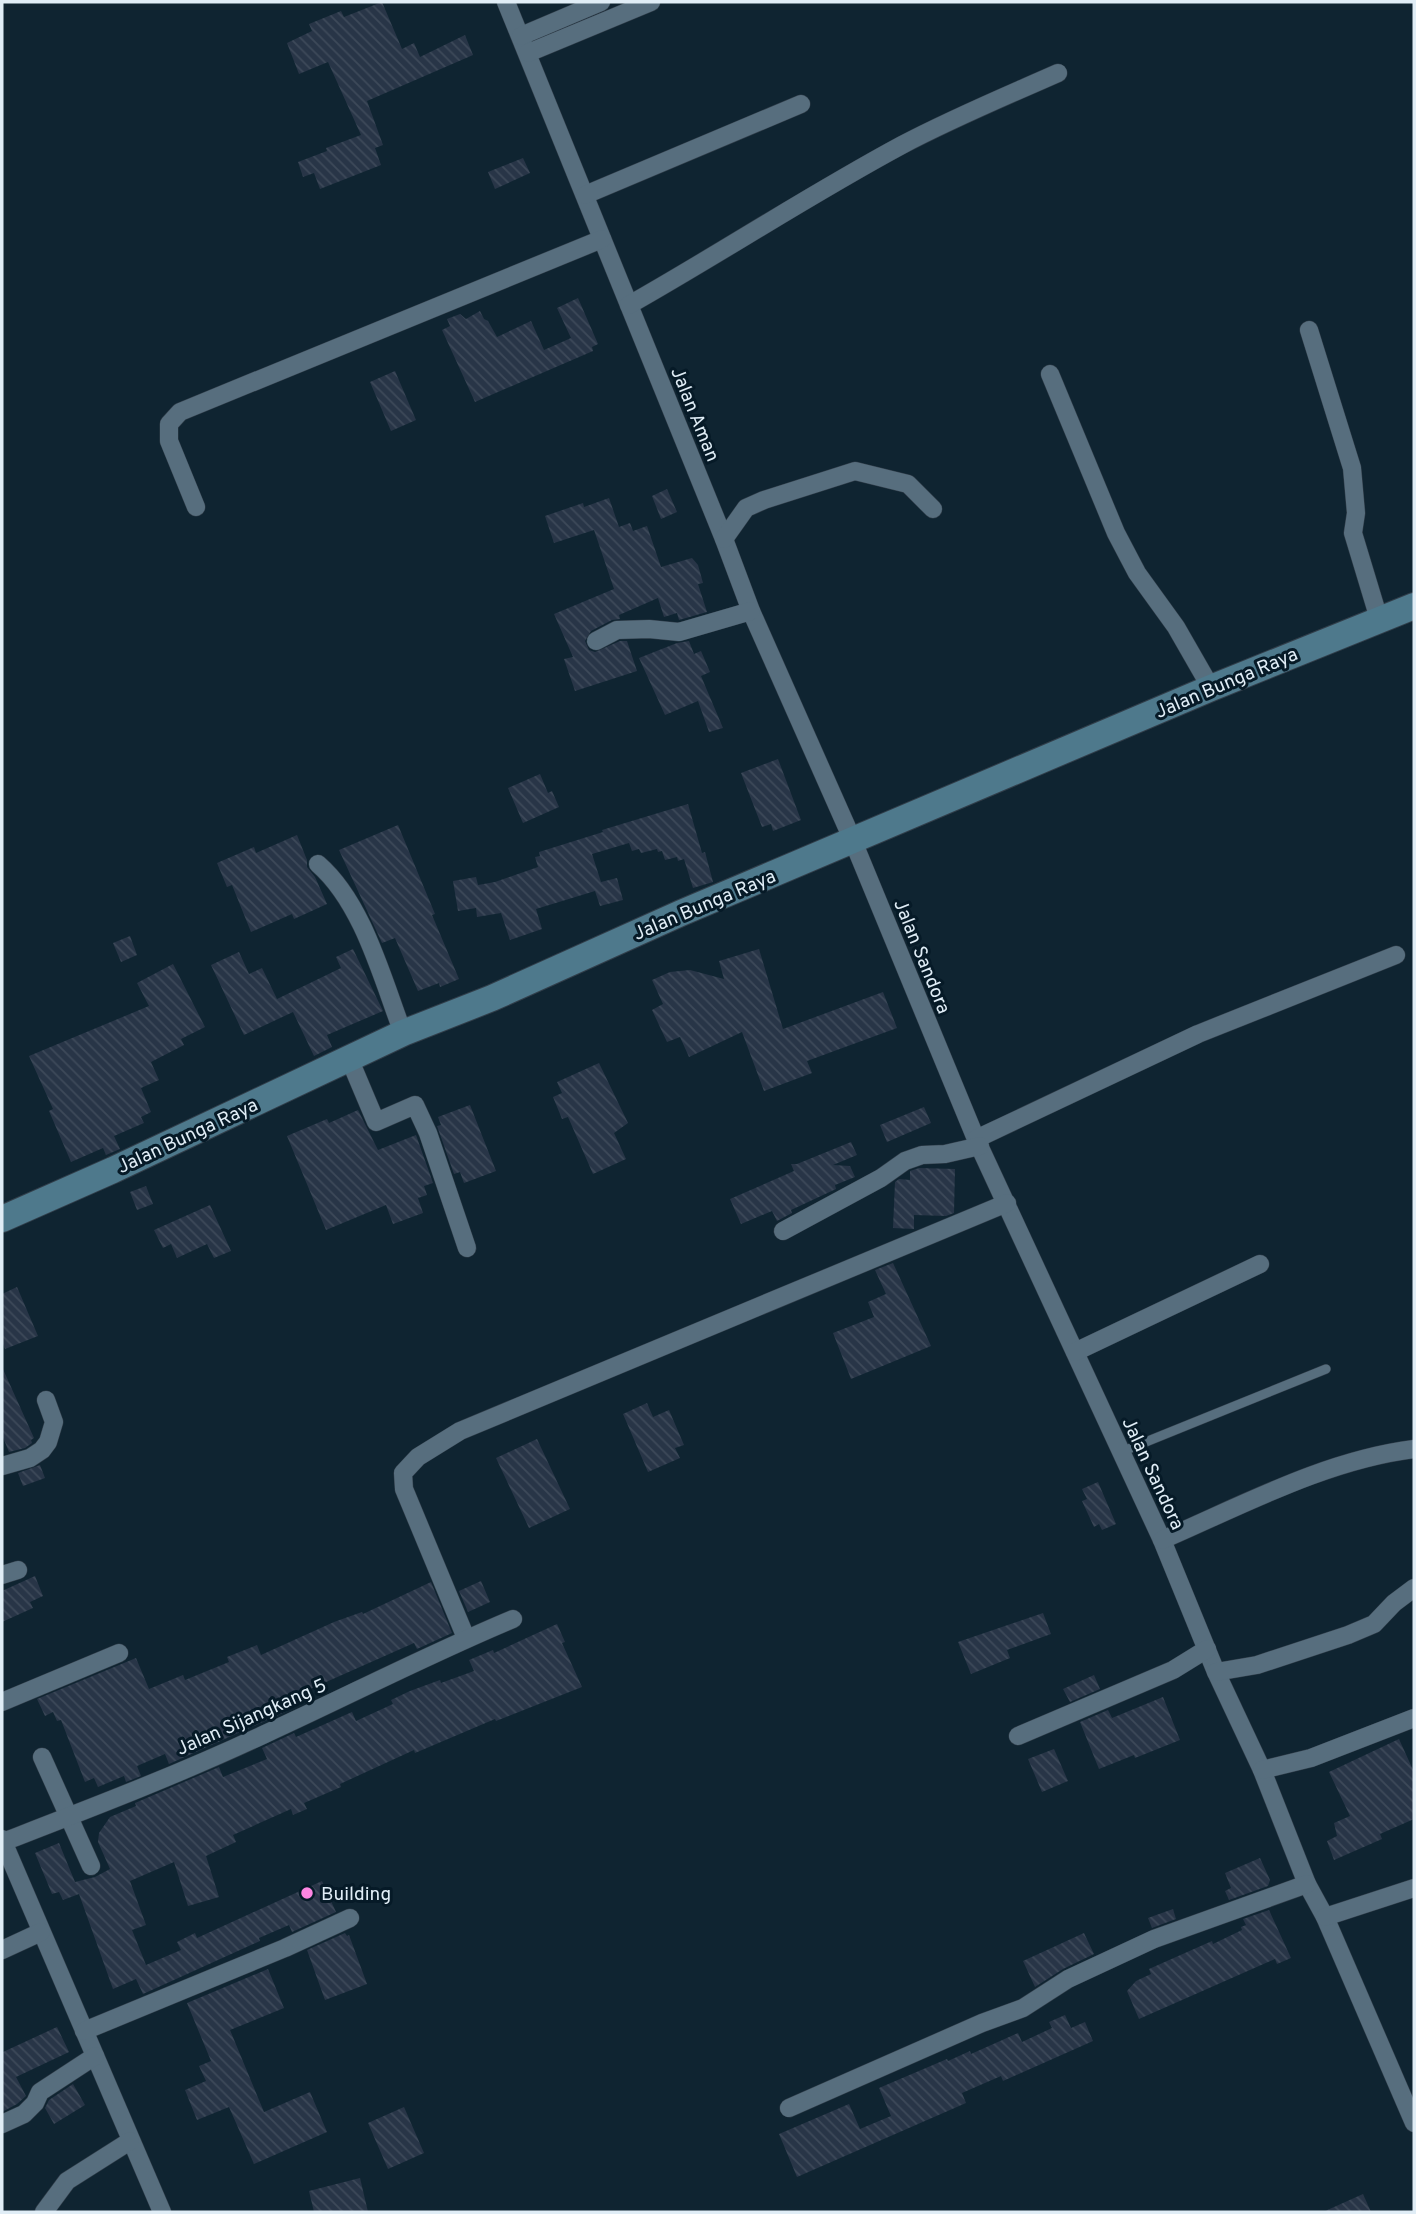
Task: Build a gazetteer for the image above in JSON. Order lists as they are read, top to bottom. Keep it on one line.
{"streets":{"street":["Jalan Aman","Jalan Bunga Raya","Jalan Sandora","Jalan Sijangkang 5"]},"crossings":[["Jalan Aman","Jalan Bunga Raya"],["Jalan Aman","Jalan Sandora"],["Jalan Bunga Raya","Jalan Sandora"]],"places":["Building"]}
